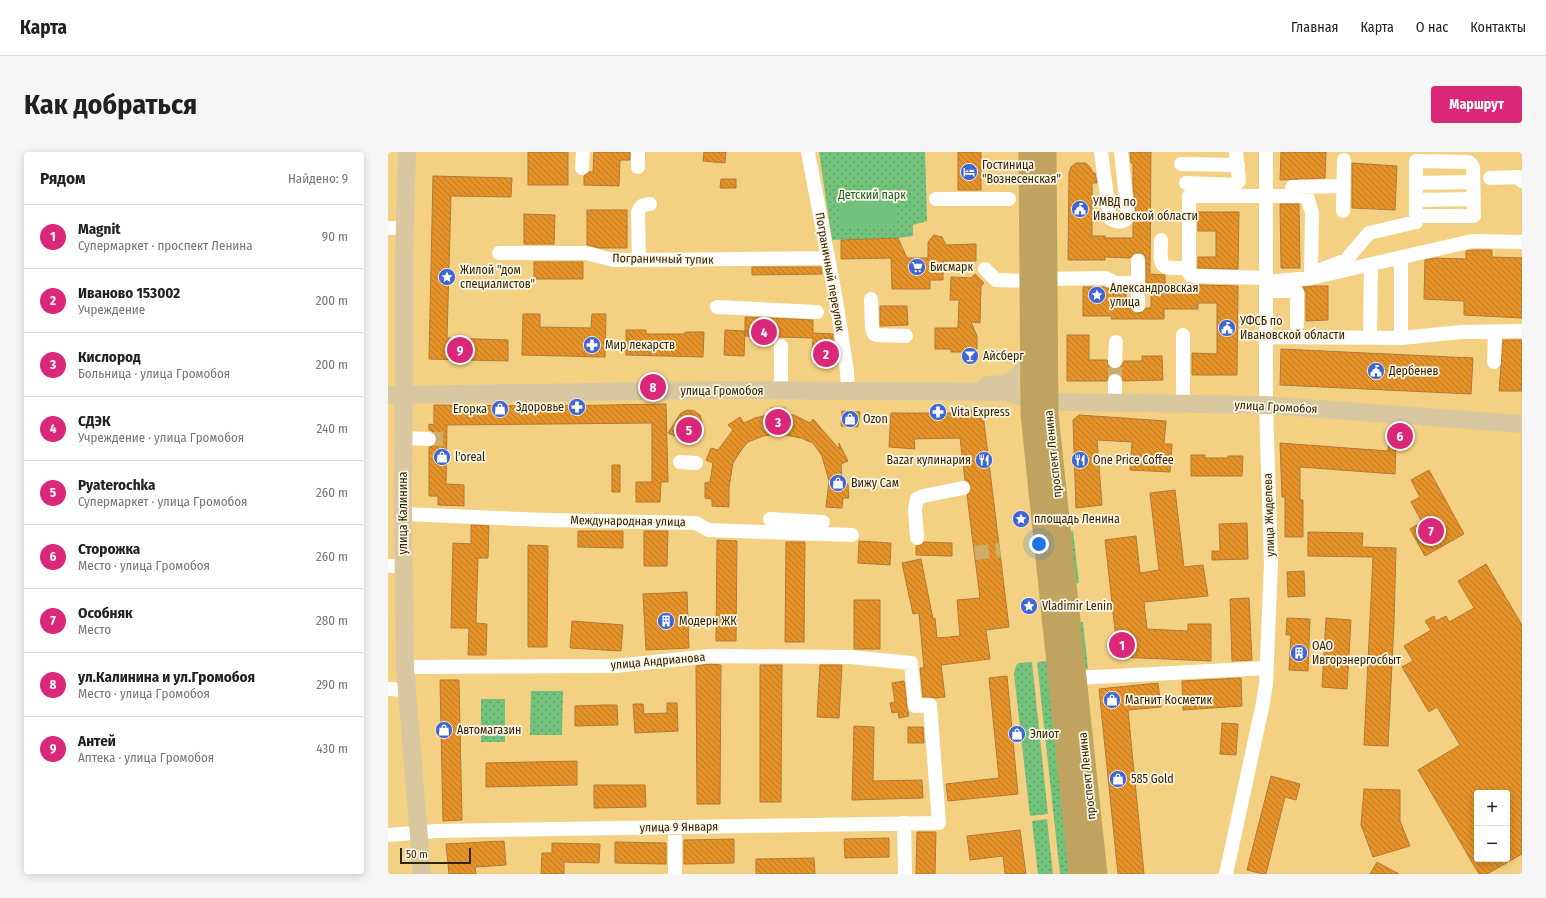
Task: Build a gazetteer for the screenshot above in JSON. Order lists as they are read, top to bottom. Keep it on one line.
{"streets":{"highway":["проспект Ленина"],"main road":["улица Громобоя","улица Калинина"],"street":["Пограничный тупик","Пограничный переулок","улица Жиделева","Международная улица","улица Андрианова","улица 9 Января"]},"crossings":[["Пограничный тупик","Пограничный переулок"],["Пограничный переулок","улица Громобоя"],["улица Громобоя","проспект Ленина"],["улица Громобоя","улица Калинина"],["улица Громобоя","улица Жиделева"],["улица Калинина","Международная улица"],["улица Калинина","улица Андрианова"],["улица Калинина","улица 9 Января"],["улица Андрианова","улица 9 Января"]],"parks":["Детский парк"],"places":{"hotel":["Гостиница \"Вознесенская\""],"public building":["УМВД по Ивановской области","УФСБ по Ивановской области","Дербенев"],"supermarket":["Бисмарк"],"place":["Жилой \"дом специалистов\"","Александровская улица","площадь Ленина","Vladimir Lenin"],"pharmacy":["Мир лекарств","Здоровье","Vita Express"],"bar":["Айсберг"],"shop":["Егорка","Ozon","l'oreal","Вижу Сам","Магнит Косметик","Автомагазин","Элиот","585 Gold"],"restaurant":["Bazar кулинария","One Price Coffee"],"building":["Модерн ЖК","ОАО Ивгорэнергосбыт"]},"scale_bar":"50 m","page":{"header":"Карта","nav":["Главная","Карта","О нас","Контакты"],"buttons":"Маршрут","title":"Как добраться","heading":["Рядом","Найдено: 9"],"list":[{"mark":"1","name":"Magnit","note":"Супермаркет · проспект Ленина","value":"90 m"},{"mark":"2","name":"Иваново 153002","note":"Учреждение","value":"200 m"},{"mark":"3","name":"Кислород","note":"Больница · улица Громобоя","value":"200 m"},{"mark":"4","name":"СДЭК","note":"Учреждение · улица Громобоя","value":"240 m"},{"mark":"5","name":"Pyaterochka","note":"Супермаркет · улица Громобоя","value":"260 m"},{"mark":"6","name":"Сторожка","note":"Место · улица Громобоя","value":"260 m"},{"mark":"7","name":"Особняк","note":"Место","value":"280 m"},{"mark":"8","name":"ул.Калинина и ул.Громобоя","note":"Место · улица Громобоя","value":"290 m"},{"mark":"9","name":"Антей","note":"Аптека · улица Громобоя","value":"430 m"}],"pins":["4","9","2","8","3","5","6","7","1"],"map_buttons":["+","−"],"scale":"50 m"}}
